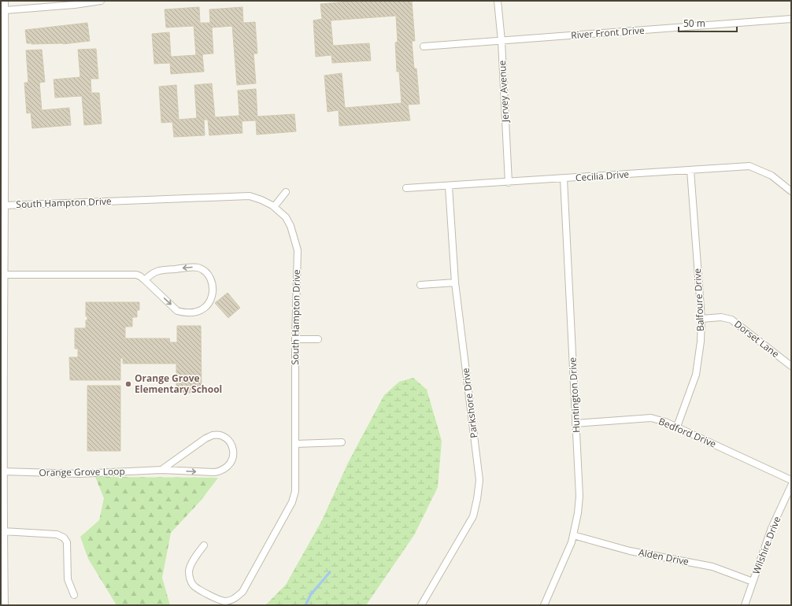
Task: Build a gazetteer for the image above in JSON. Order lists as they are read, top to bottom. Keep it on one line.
{"streets":{"street":["River Front Drive","Jervey Avenue","Cecilia Drive","South Hampton Drive","Balfoure Drive","Dorset Lane","Huntington Drive","Parkshore Drive","Bedford Drive","Orange Grove Loop","Wilshire Drive","Alden Drive"]},"crossings":[["River Front Drive","Jervey Avenue"],["Jervey Avenue","Cecilia Drive"],["Cecilia Drive","Balfoure Drive"],["Cecilia Drive","Huntington Drive"],["Cecilia Drive","Parkshore Drive"],["Balfoure Drive","Dorset Lane"],["Balfoure Drive","Bedford Drive"],["Huntington Drive","Bedford Drive"],["Huntington Drive","Alden Drive"],["Wilshire Drive","Alden Drive"]],"places":["Orange Grove Elementary School"],"scale_bar":"50 m"}
